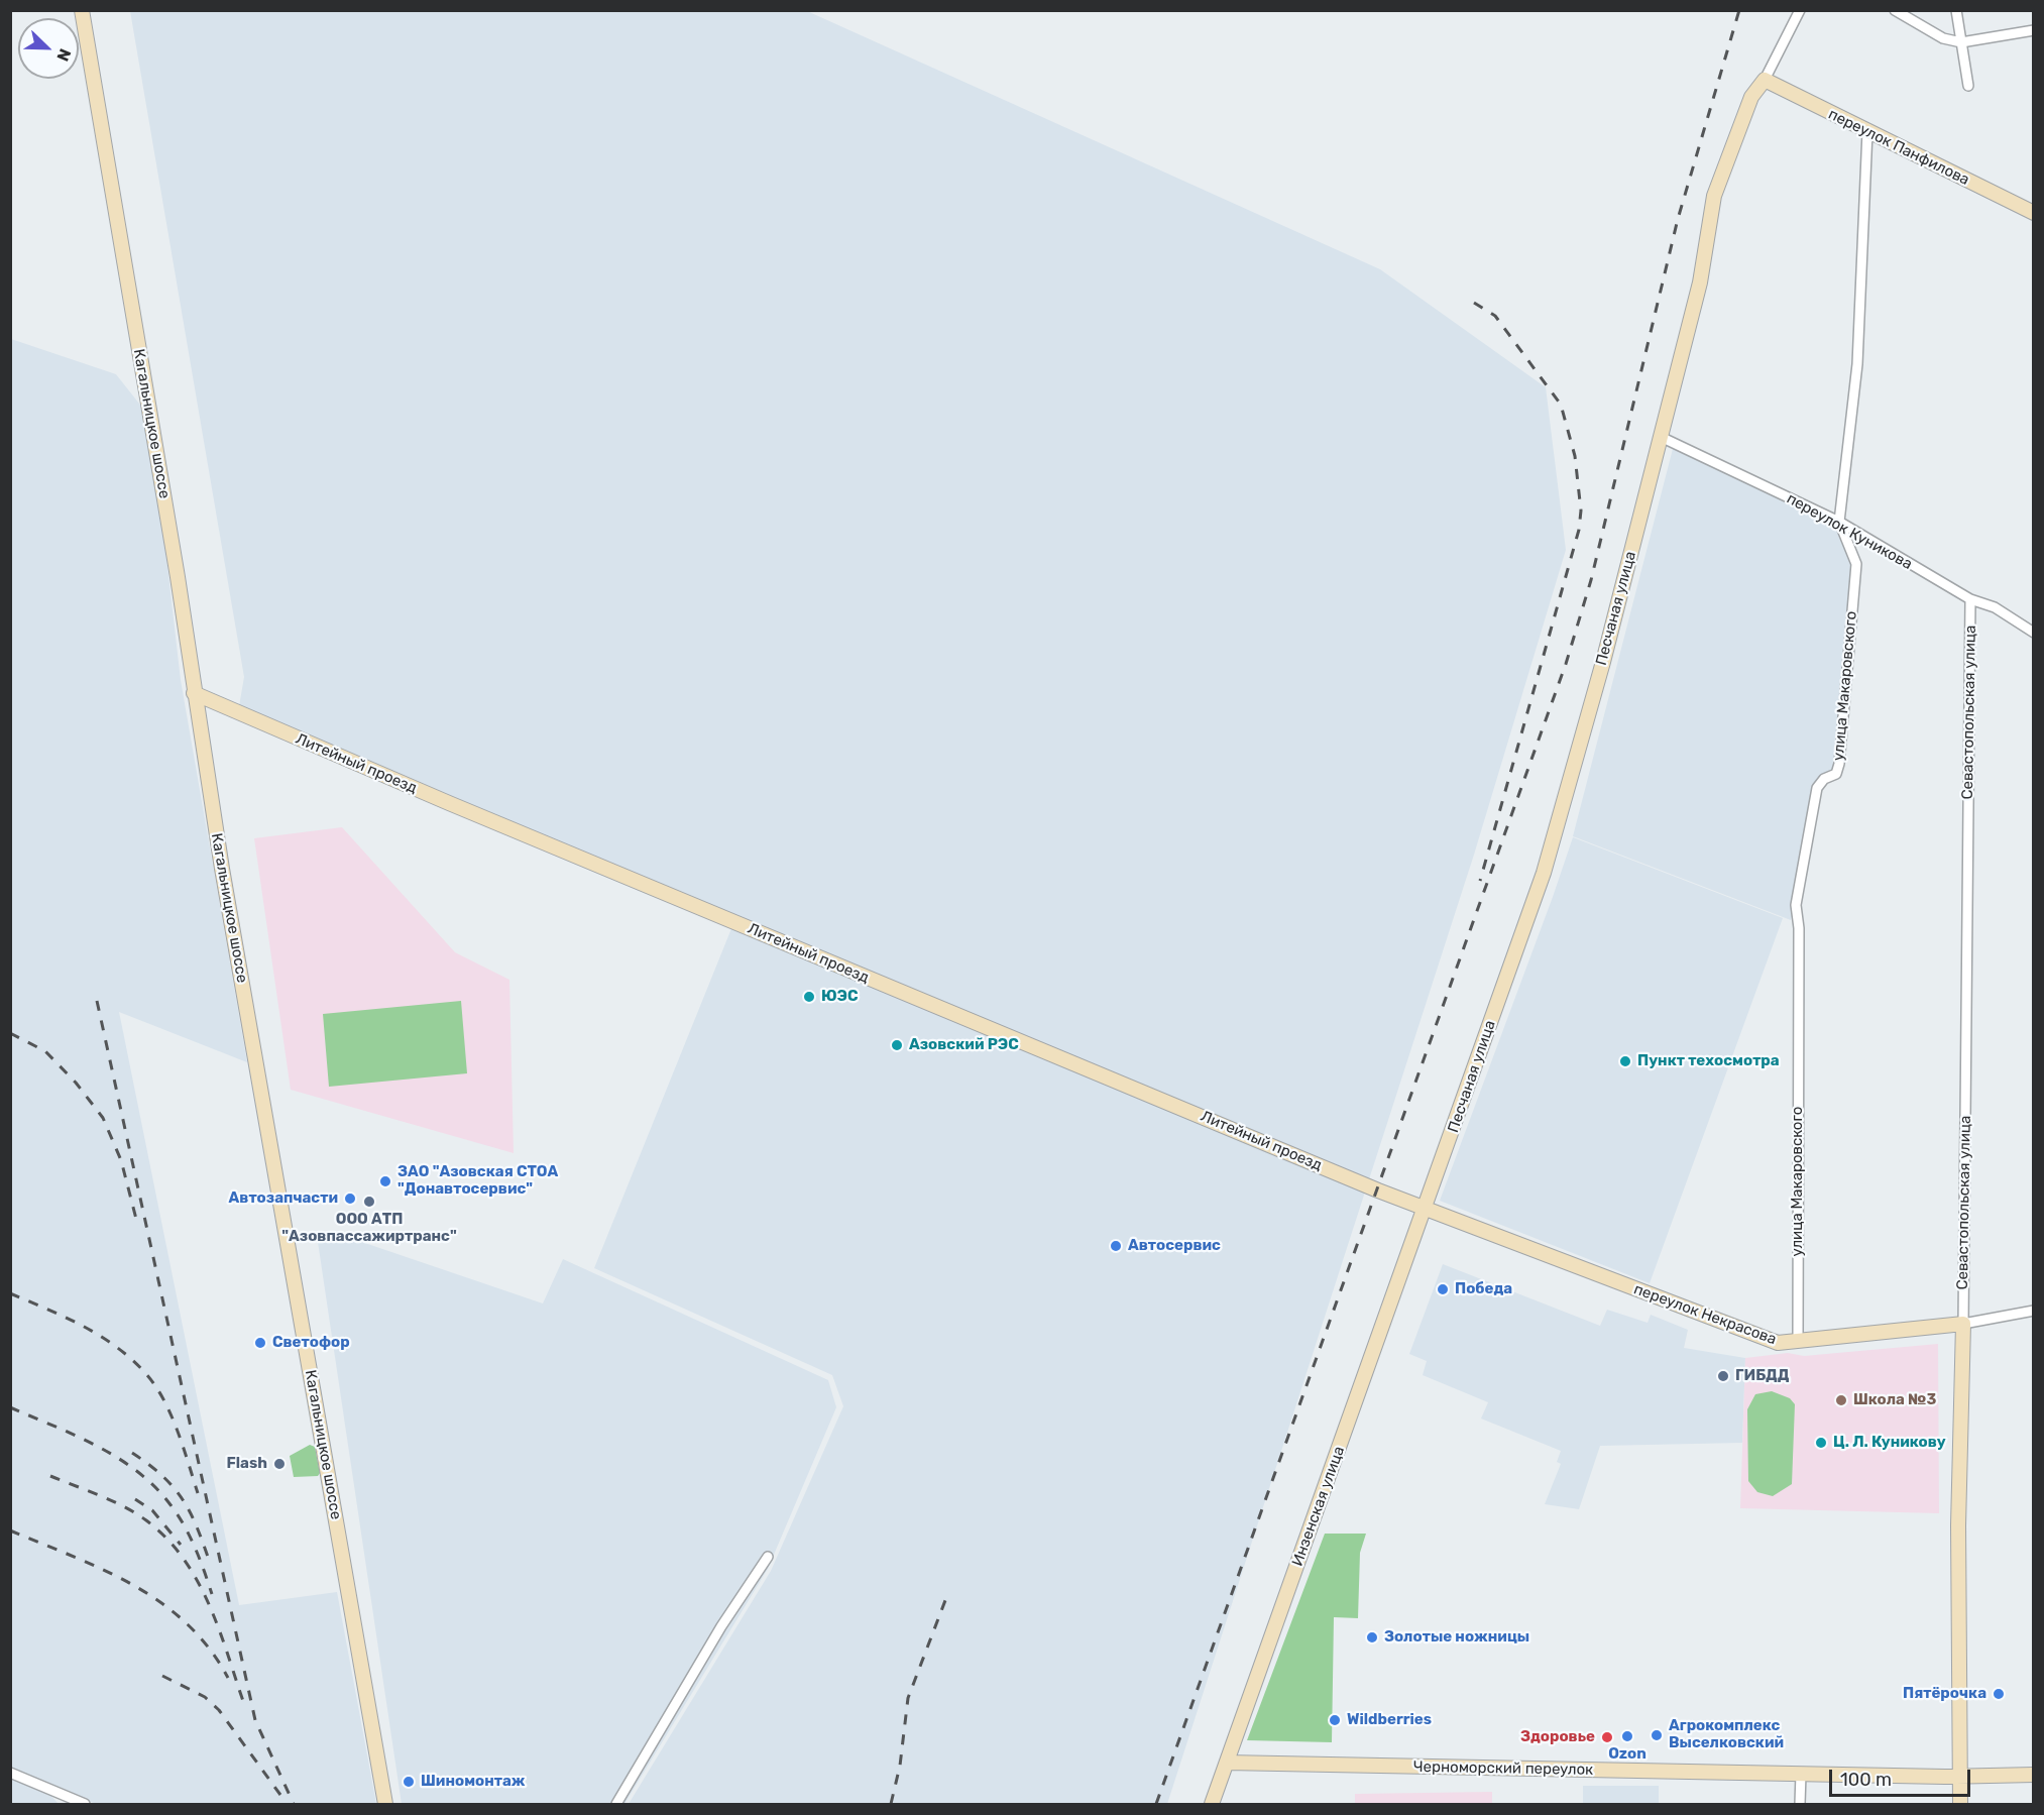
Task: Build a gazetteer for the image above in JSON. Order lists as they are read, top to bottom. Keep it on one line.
{"streets":{"main road":["переулок Панфилова","Кагальницкое шоссе","Песчаная улица","Севастопольская улица","Литейный проезд","переулок Некрасова","Инзенская улица","Черноморский переулок"],"street":["переулок Куникова","улица Макаровского"]},"crossings":[["переулок Панфилова","Песчаная улица"],["переулок Панфилова","улица Макаровского"],["Кагальницкое шоссе","Литейный проезд"],["переулок Куникова","Песчаная улица"],["переулок Куникова","улица Макаровского"],["переулок Куникова","Севастопольская улица"],["Песчаная улица","Литейный проезд"],["Песчаная улица","переулок Некрасова"],["Песчаная улица","Инзенская улица"],["улица Макаровского","переулок Некрасова"],["Севастопольская улица","переулок Некрасова"],["Севастопольская улица","Черноморский переулок"],["Литейный проезд","переулок Некрасова"],["Литейный проезд","Инзенская улица"],["переулок Некрасова","Инзенская улица"],["Инзенская улица","Черноморский переулок"]],"places":["ЮЭС","Азовский РЭС","Пункт техосмотра","ЗАО \"Азовская СТОА \"Донавтосервис\"","Автозапчасти","ООО АТП \"Азовпассажиртранс\"","Автосервис","Победа","Светофор","ГИБДД","Школа №3","Ц. Л. Куникову","Flash","Золотые ножницы","Пятёрочка","Wildberries","Агрокомплекс Выселковский","Ozon","Здоровье","Шиномонтаж"],"scale_bar":"100 m","north":"bottom right"}
